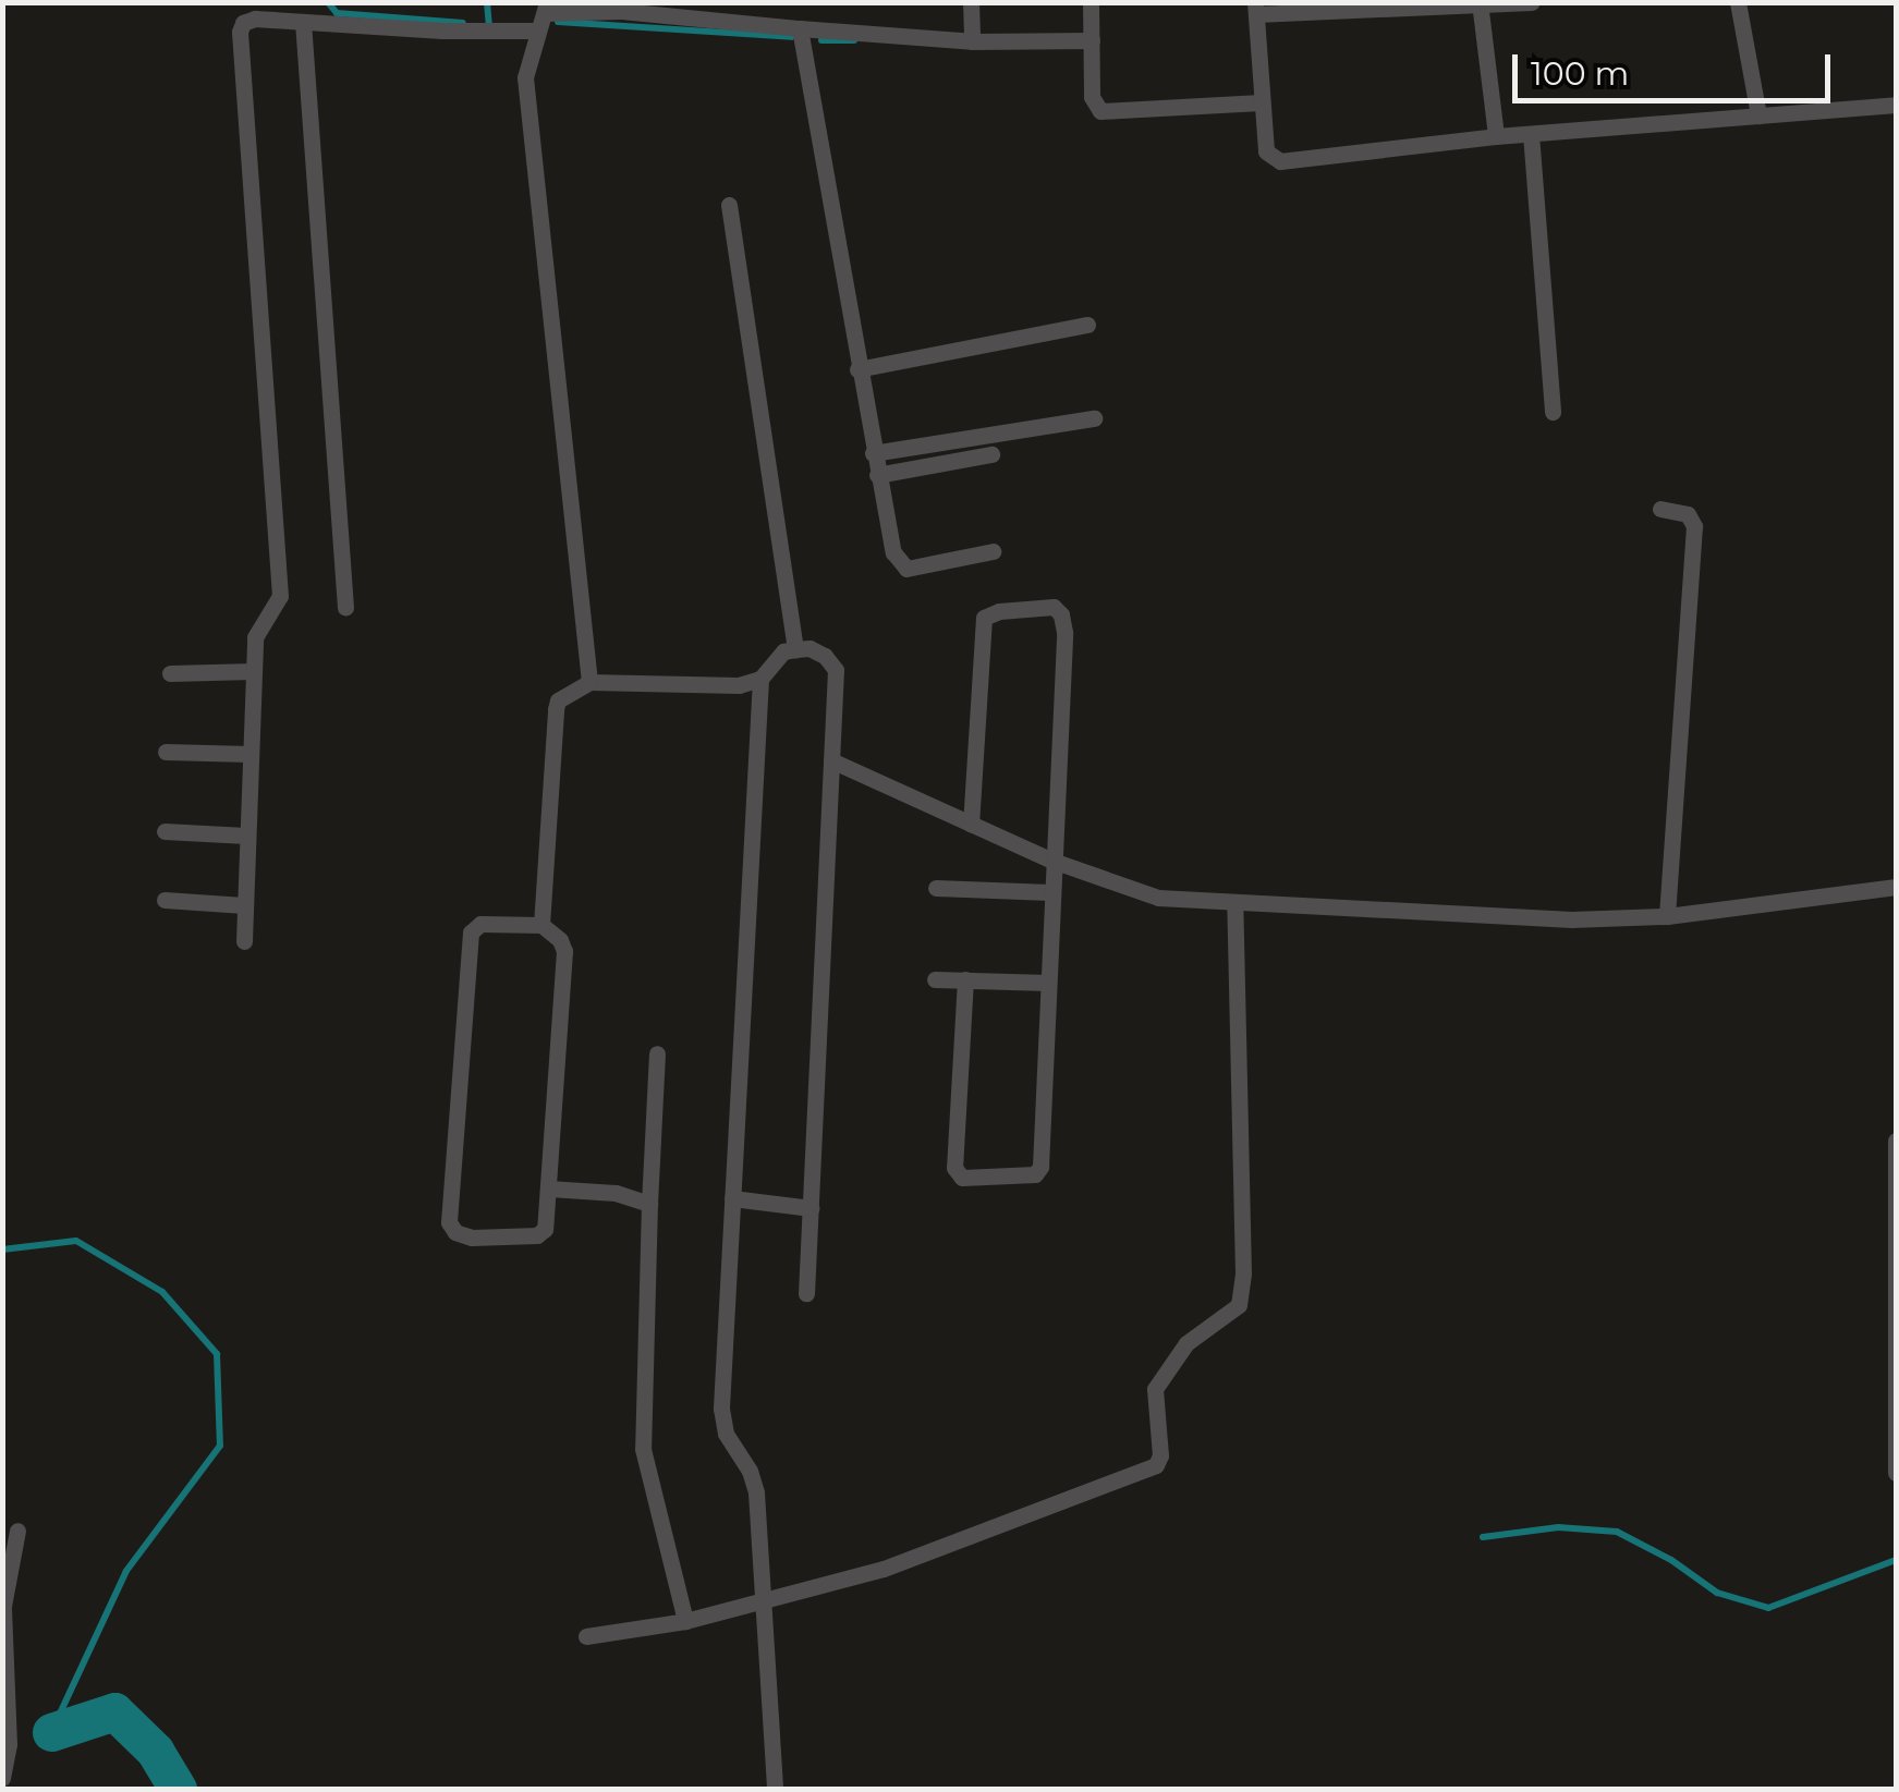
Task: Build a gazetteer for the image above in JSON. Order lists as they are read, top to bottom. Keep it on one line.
{"scale_bar":"100 m"}
